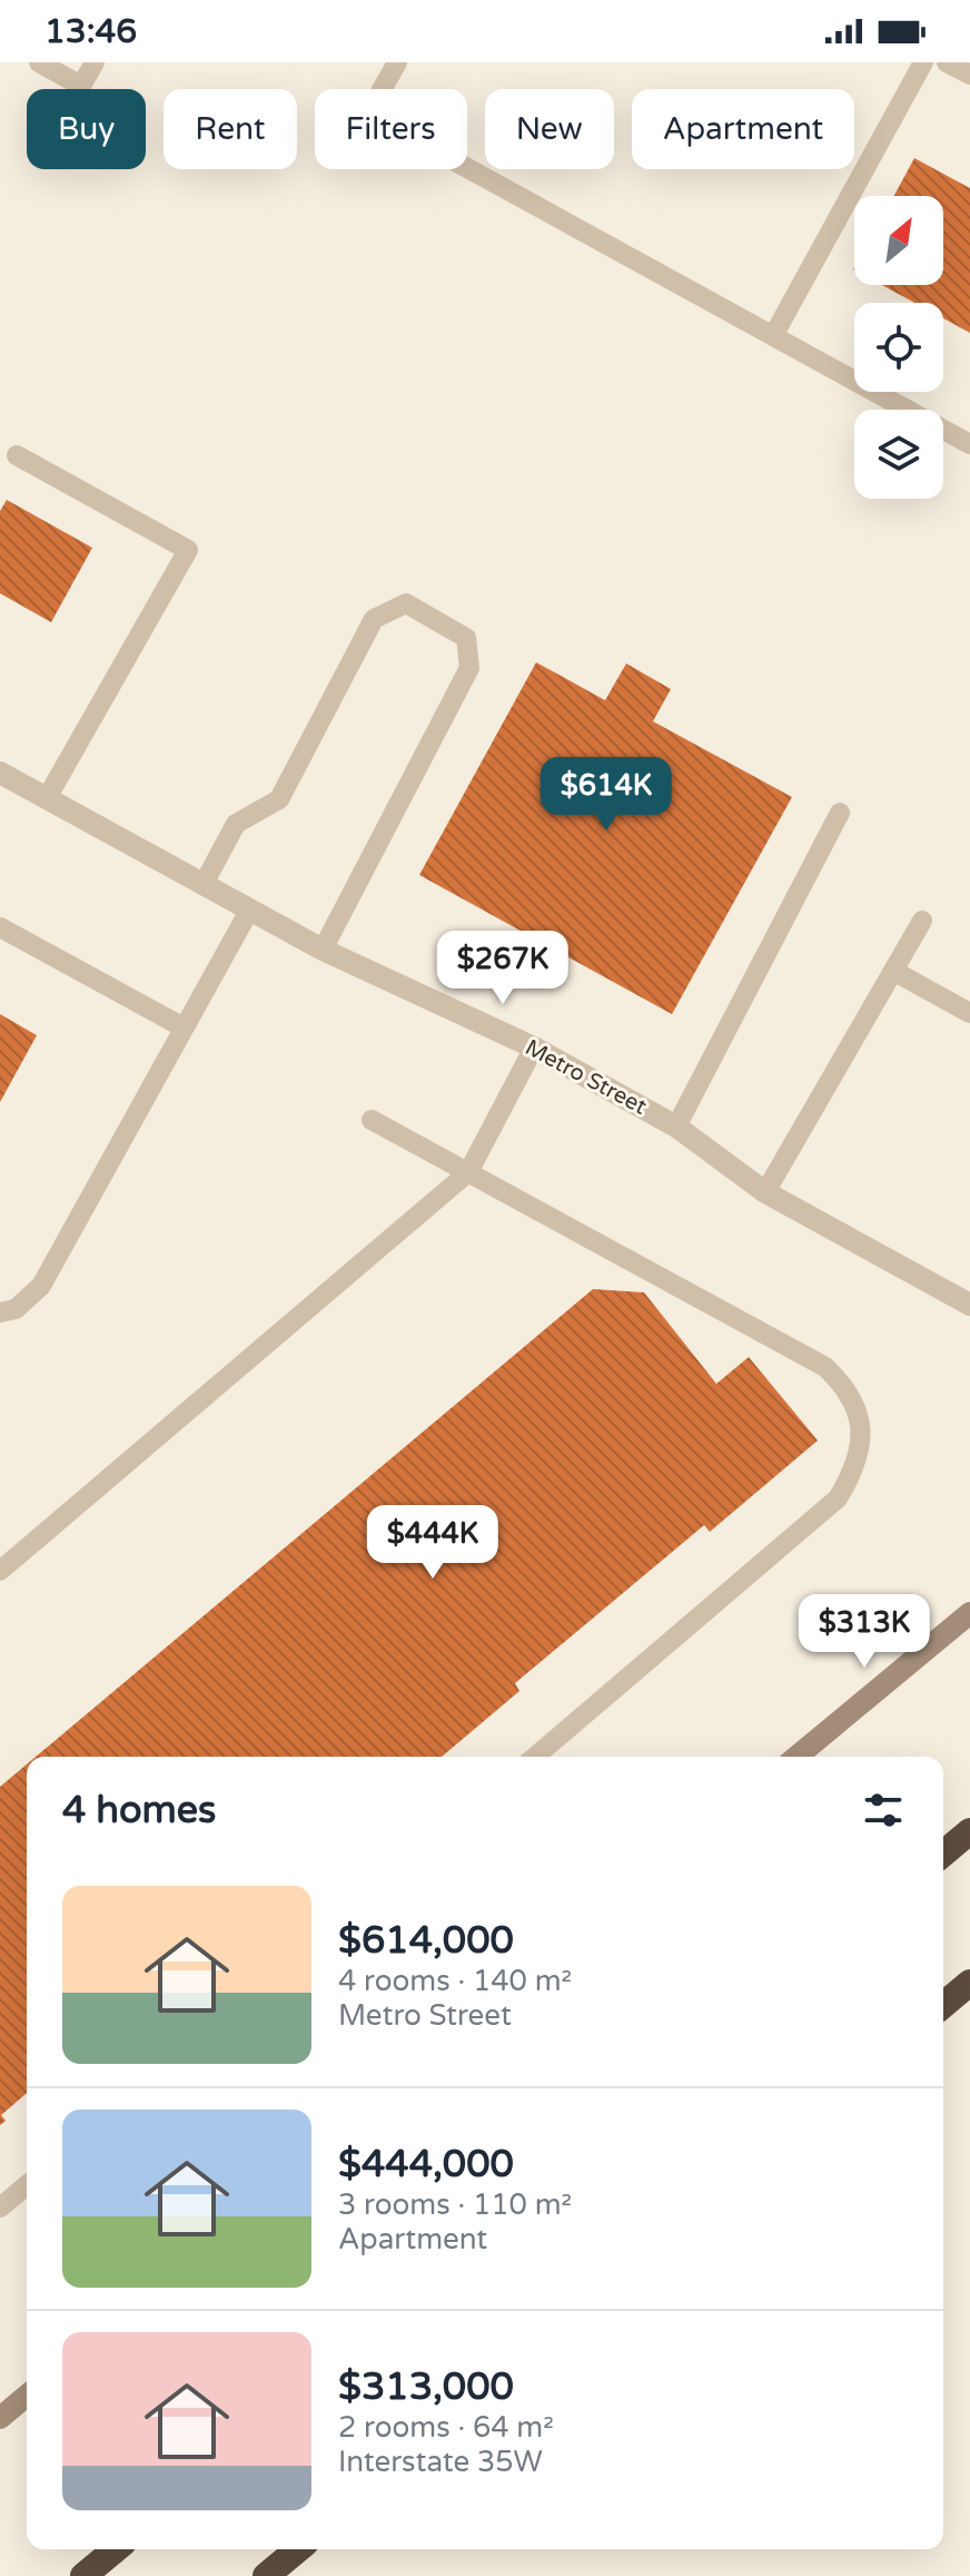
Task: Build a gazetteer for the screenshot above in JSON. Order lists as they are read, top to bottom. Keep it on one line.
{"streets":{"street":["Metro Street"]},"north":"top right","page":{"status":"13:46","chip":["Buy","Rent","Filters","New","Apartment"],"price":["$614K","$267K","$444K","$313K"],"heading":"4 homes","list":[{"name":"$614,000","note":"4 rooms · 140 m² · Metro Street"},{"name":"$444,000","note":"3 rooms · 110 m² · Apartment"},{"name":"$313,000","note":"2 rooms · 64 m² · Interstate 35W"}]}}
